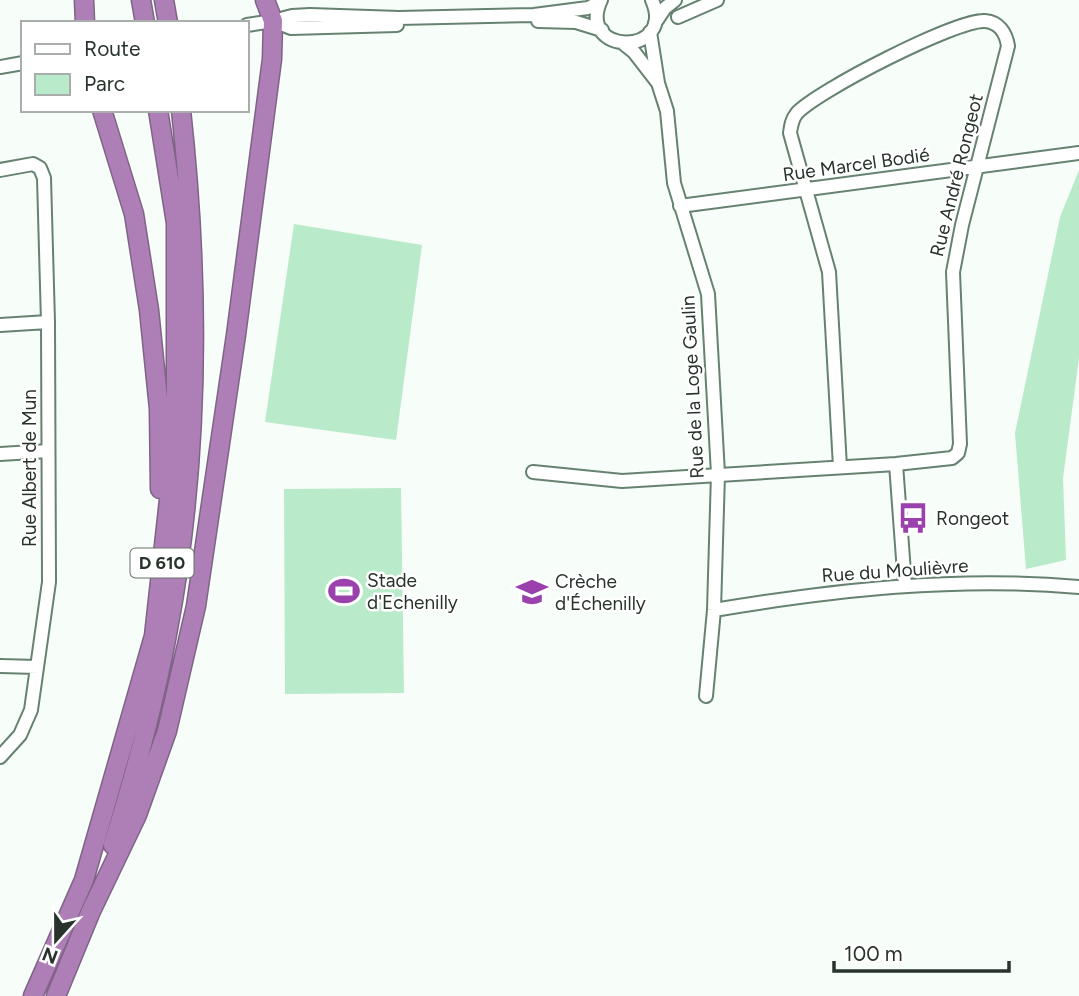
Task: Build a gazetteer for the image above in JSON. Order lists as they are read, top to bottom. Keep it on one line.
{"streets":{"highway":["D 610"],"street":["Rue Marcel Bodié","Rue André Rongeot","Rue de la Loge Gaulin","Rue Albert de Mun","Rue du Moulièvre"]},"crossings":[["Rue Marcel Bodié","Rue André Rongeot"],["Rue Marcel Bodié","Rue de la Loge Gaulin"],["Rue de la Loge Gaulin","Rue du Moulièvre"]],"places":{"bus stop":["Rongeot"],"sports":["Stade d'Echenilly"],"school or university":["Crèche d'Échenilly"]},"legend":["Route","Parc"],"scale_bar":"100 m","north":"bottom"}
